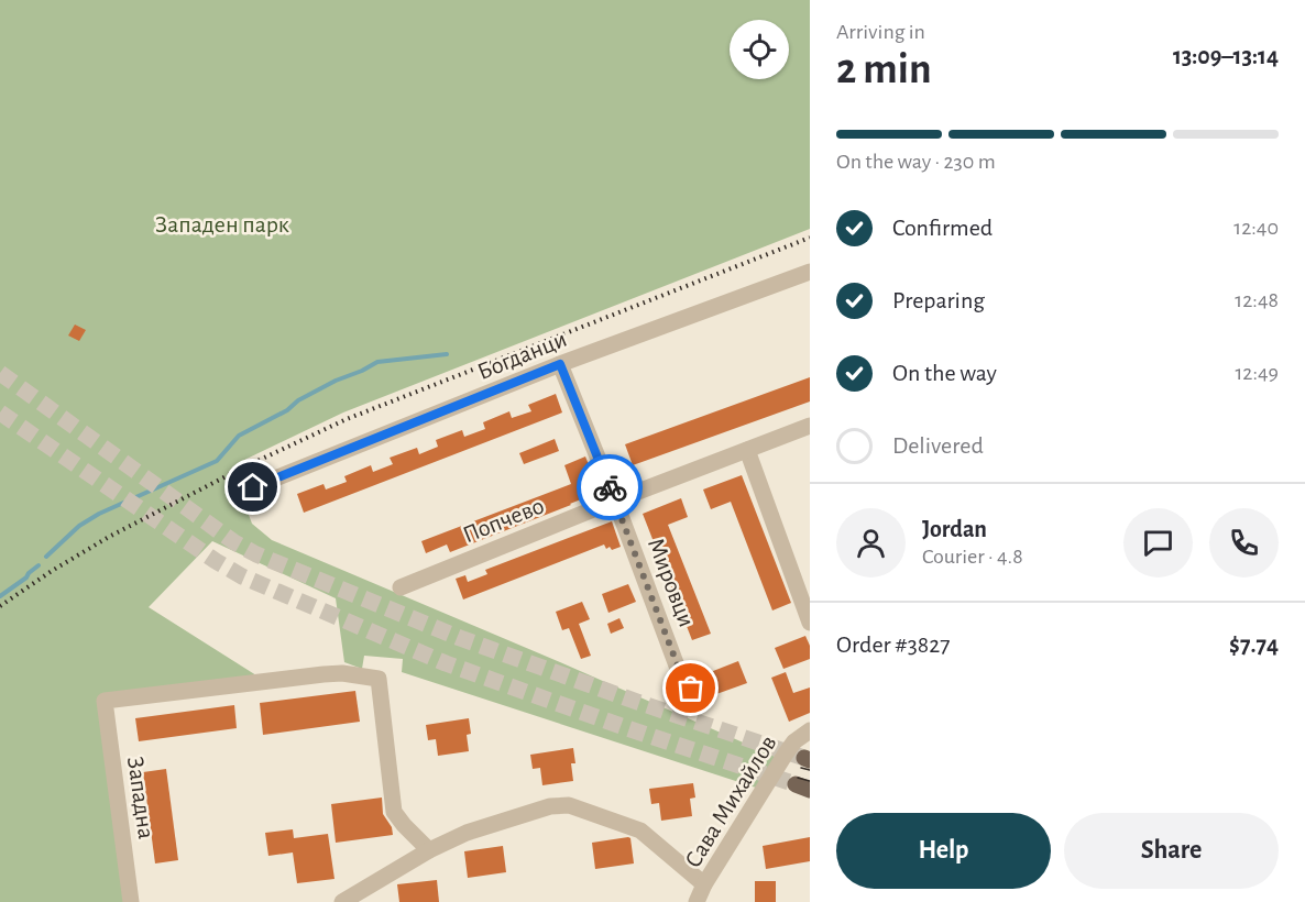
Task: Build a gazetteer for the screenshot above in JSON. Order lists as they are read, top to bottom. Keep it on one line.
{"streets":{"street":["Богданци","Попчево","Мировци","Западна","Сава Михайлов"]},"crossings":[["Богданци","Мировци"],["Попчево","Мировци"]],"parks":["Западен парк"],"page":{"heading":["2 min","Arriving in","13:09–13:14"],"panel":["Jordan","Courier · 4.8","Order #3827","$7.74"],"bar":"On the way · 230 m","list":[["Confirmed","12:40"],["Preparing","12:48"],["On the way","12:49"],"Delivered"],"buttons":["Help","Share"]}}
